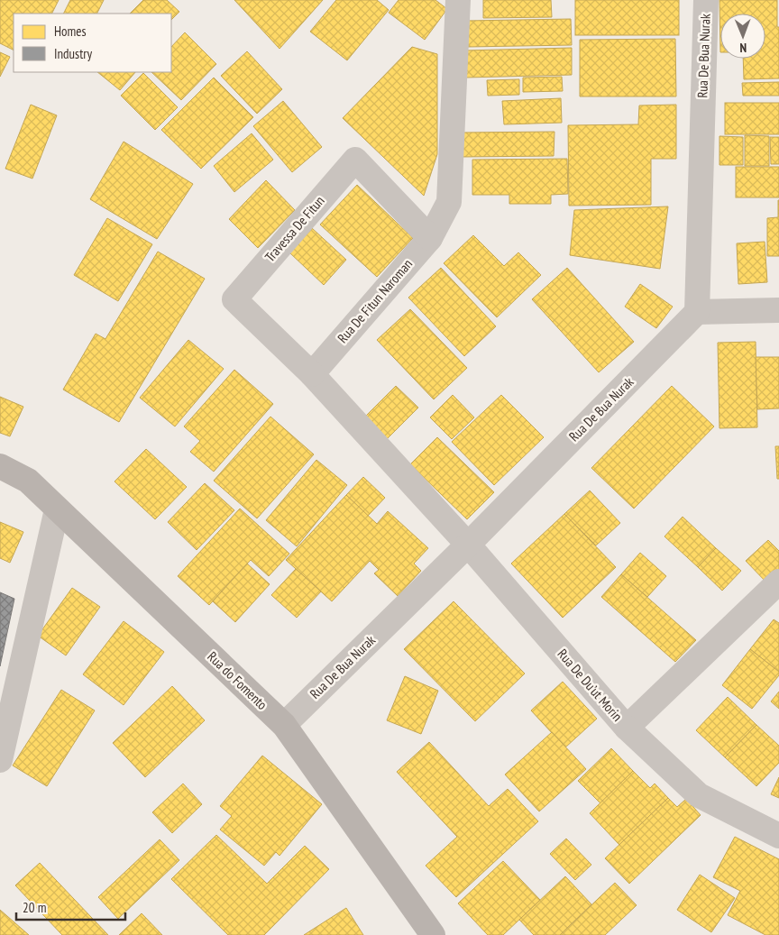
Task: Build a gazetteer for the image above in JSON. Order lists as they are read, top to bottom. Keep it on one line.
{"streets":{"street":["Rua De Bua Nurak","Travessa De Fitun","Rua De Fitun Naroman","Rua do Fomento","Rua De Du’ut Morin"]},"crossings":[["Rua De Bua Nurak","Rua do Fomento"],["Rua De Bua Nurak","Rua De Du’ut Morin"],["Travessa De Fitun","Rua De Fitun Naroman"]],"legend":["Homes","Industry"],"scale_bar":"20 m","north":"bottom"}
